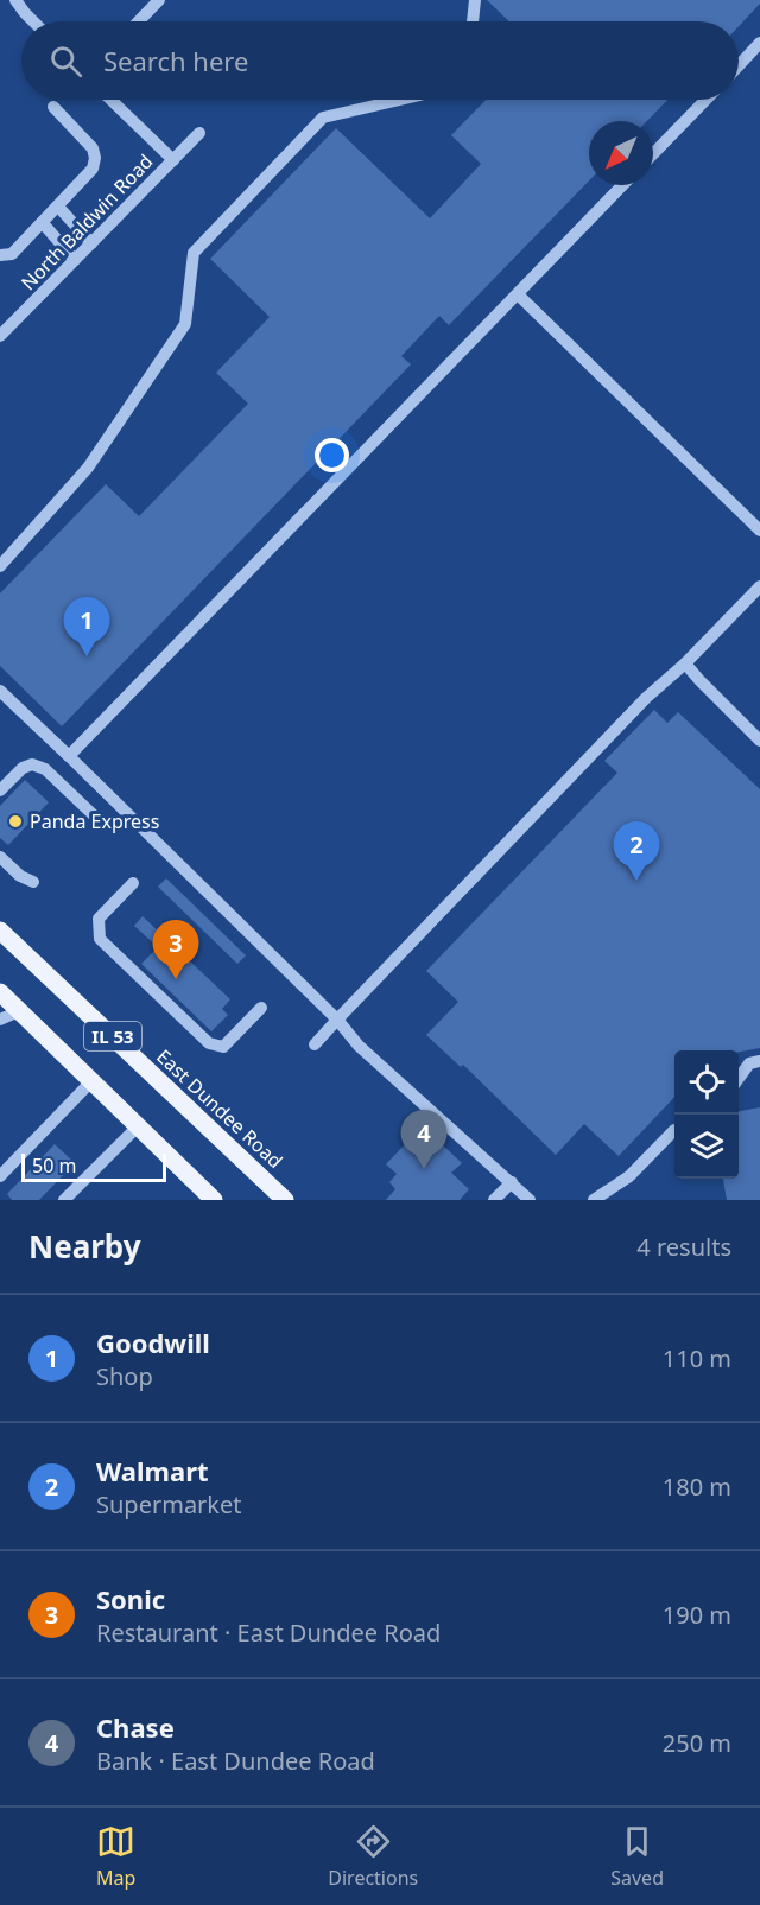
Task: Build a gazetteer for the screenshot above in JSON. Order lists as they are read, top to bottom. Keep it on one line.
{"streets":{"main road":["IL 53","East Dundee Road"],"street":["North Baldwin Road"]},"places":["Panda Express"],"scale_bar":"50 m","north":"bottom left","page":{"search":"Search here","pins":["1","2","3","4"],"scale":"50 m","heading":["Nearby","4 results"],"list":[{"mark":"1","name":"Goodwill","note":"Shop","value":"110 m"},{"mark":"2","name":"Walmart","note":"Supermarket","value":"180 m"},{"mark":"3","name":"Sonic","note":"Restaurant · East Dundee Road","value":"190 m"},{"mark":"4","name":"Chase","note":"Bank · East Dundee Road","value":"250 m"}],"nav":["Map","Directions","Saved"]}}
